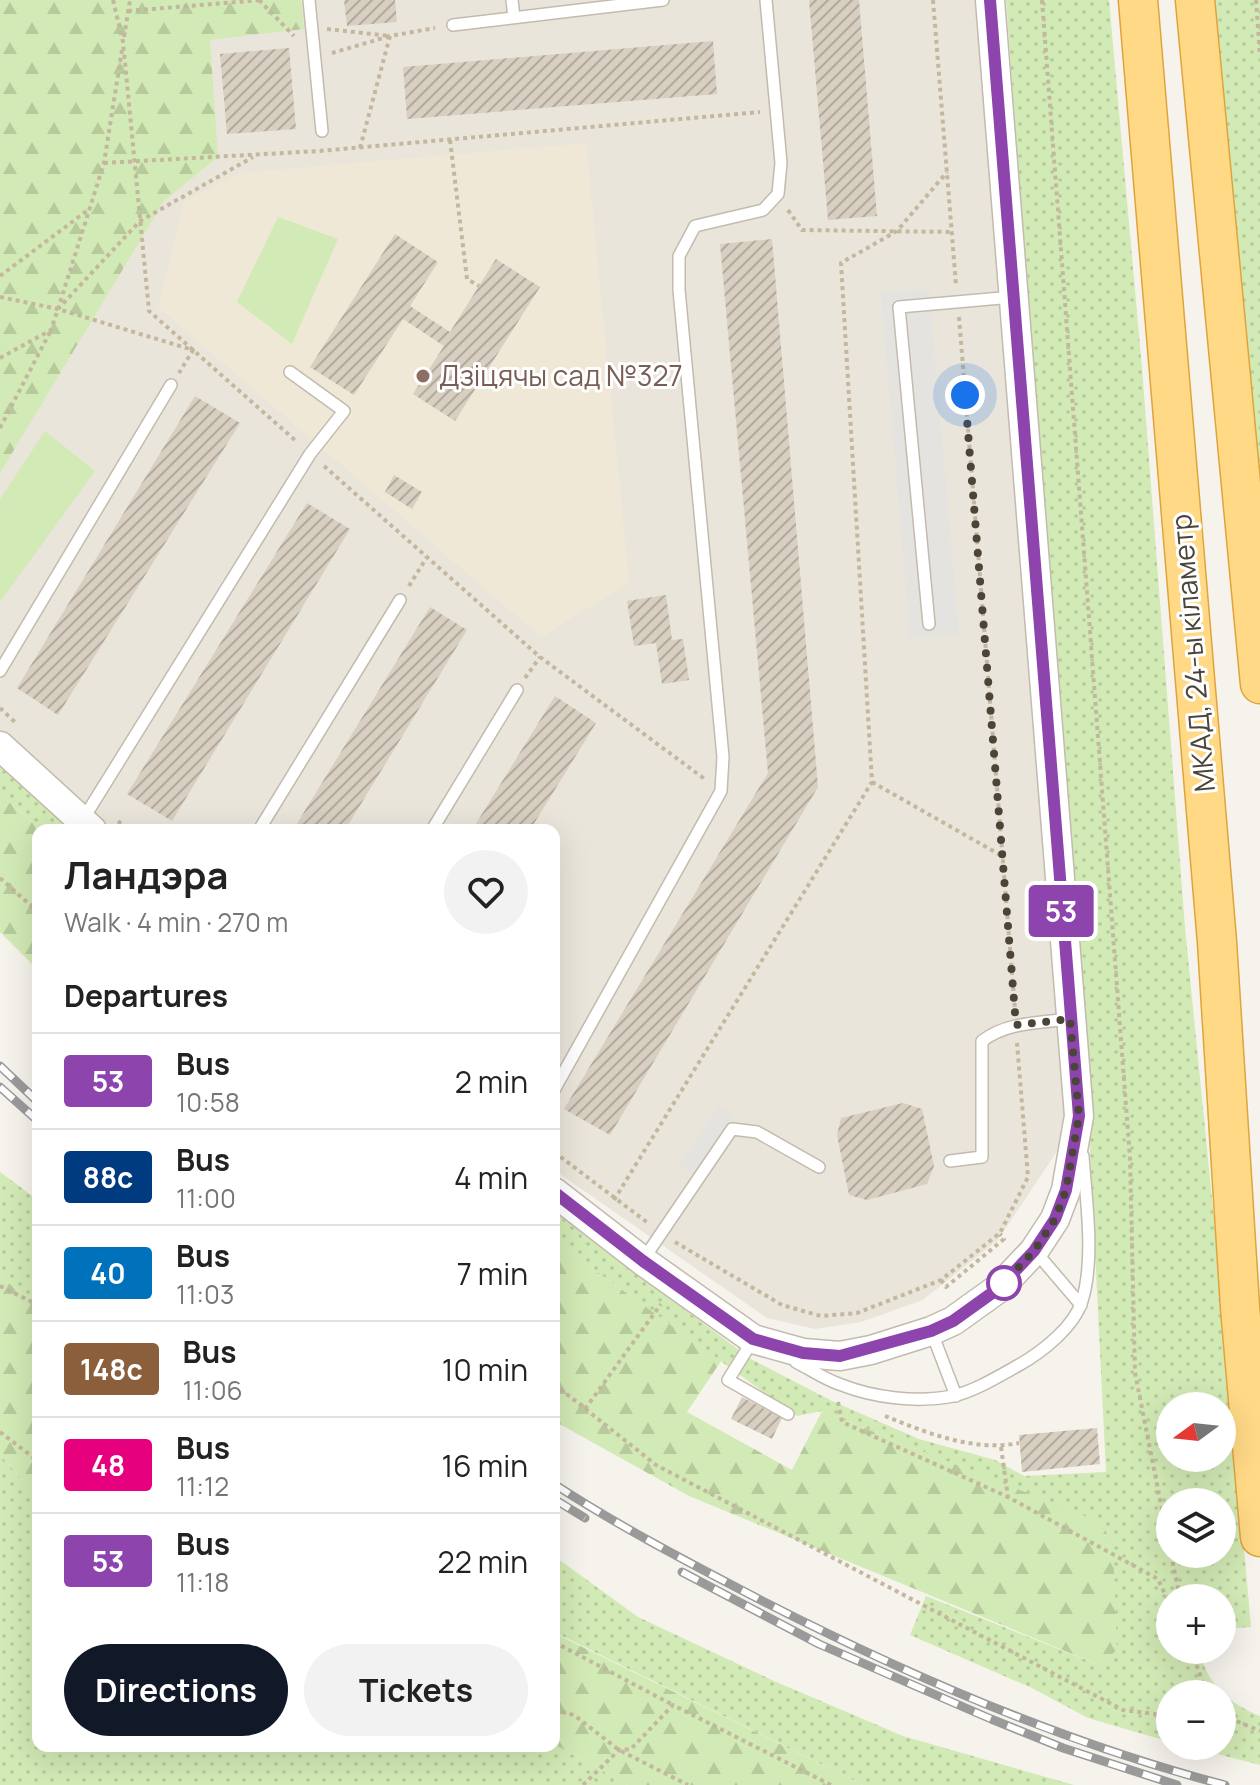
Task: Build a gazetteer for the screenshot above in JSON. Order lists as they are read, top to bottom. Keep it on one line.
{"streets":{"highway":["МКАД, 24-ы кіламетр"]},"places":["Дзіцячы сад №327"],"lines":["bus line 53"],"north":"left","page":{"on_map":"53","heading":[["Ландэра","Walk · 4 min · 270 m"],"Departures"],"list":[{"mark":"53","name":"Bus","note":"10:58","value":"2 min"},{"mark":"88с","name":"Bus","note":"11:00","value":"4 min"},{"mark":"40","name":"Bus","note":"11:03","value":"7 min"},{"mark":"148с","name":"Bus","note":"11:06","value":"10 min"},{"mark":"48","name":"Bus","note":"11:12","value":"16 min"},{"mark":"53","name":"Bus","note":"11:18","value":"22 min"}],"map_buttons":["+","−"],"buttons":["Directions","Tickets"]}}
